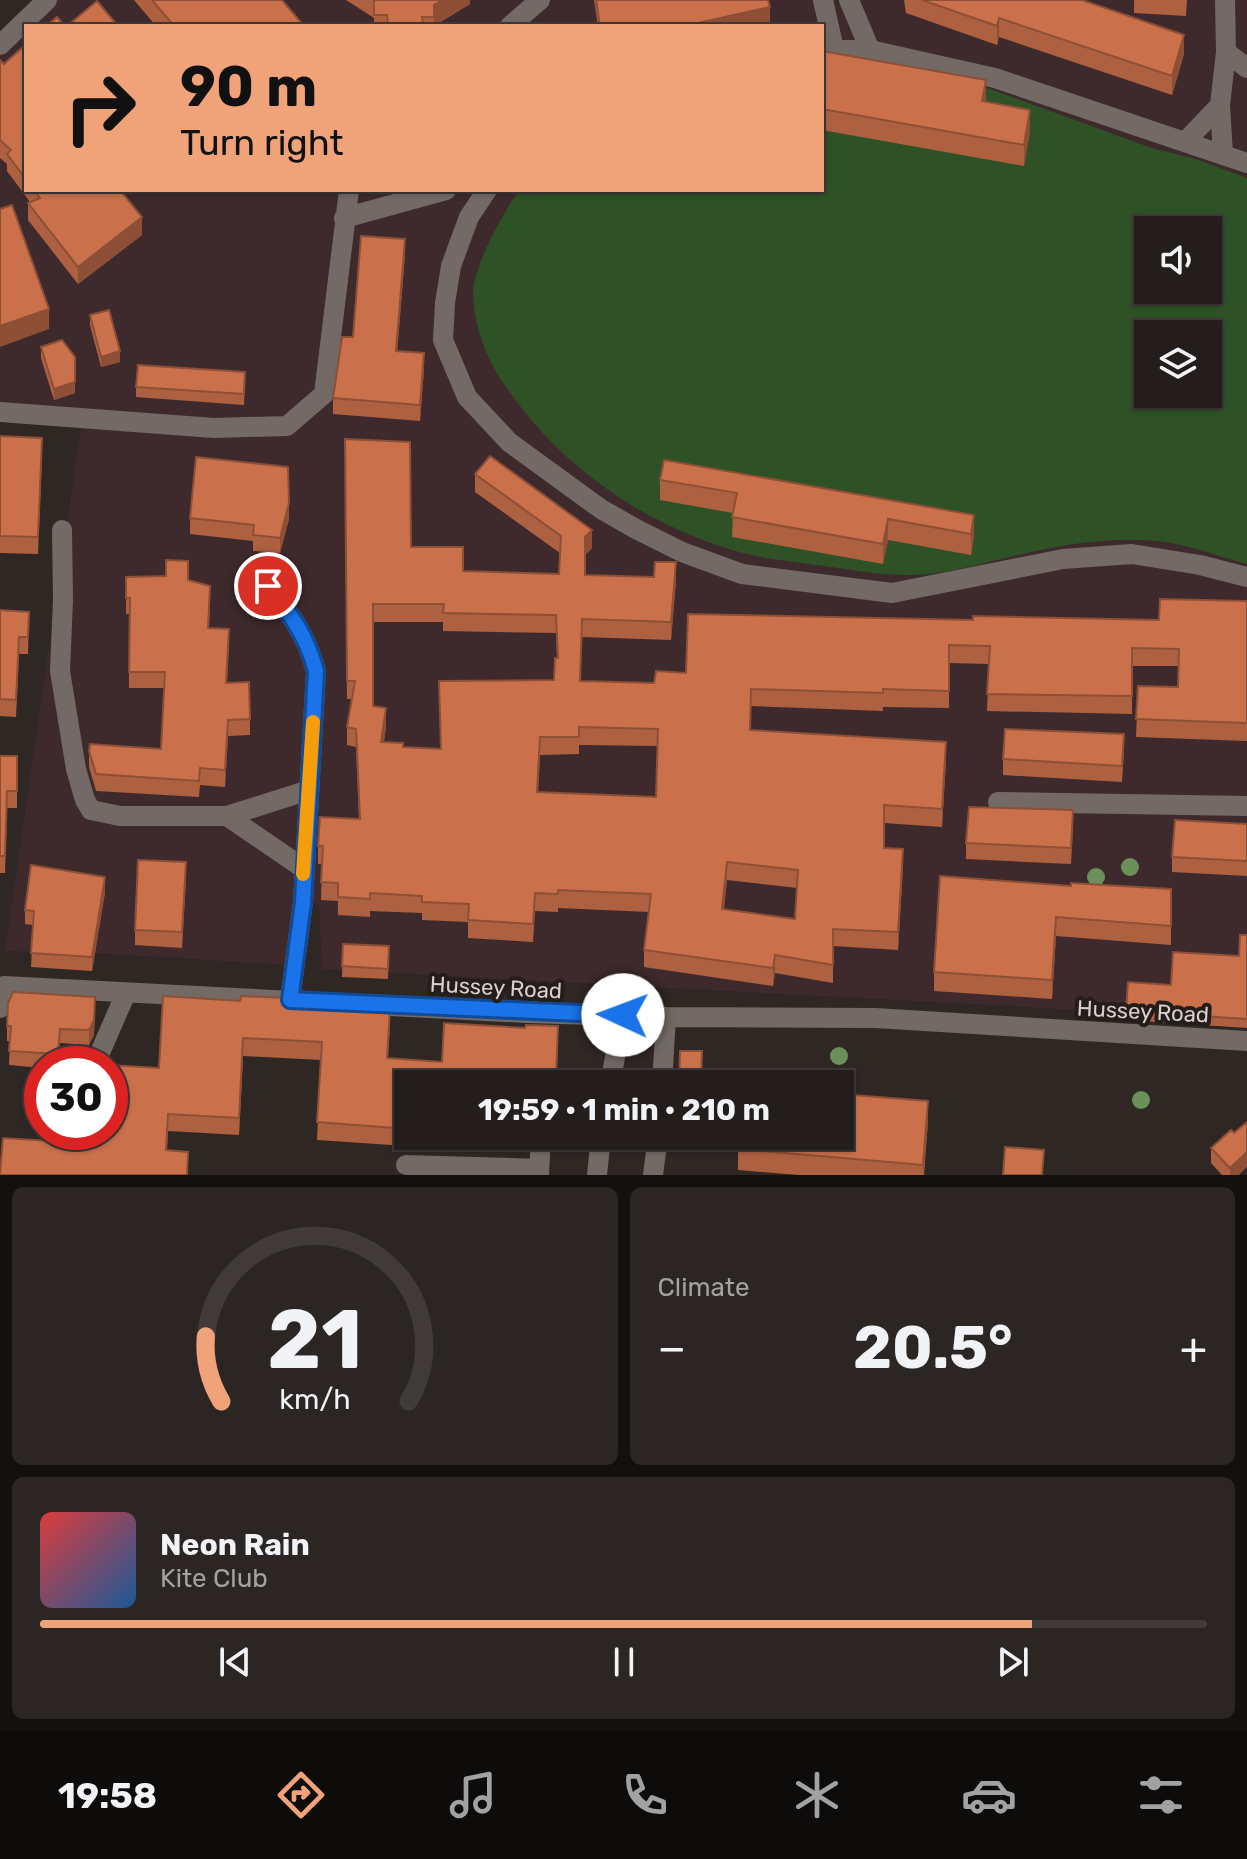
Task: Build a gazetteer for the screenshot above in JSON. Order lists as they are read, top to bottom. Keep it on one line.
{"streets":{"street":["Hussey Road"]},"page":{"turn":["90 m","Turn right"],"limit":"30","trip":"19:59 · 1 min · 210 m","tile":"Climate","heat":["−","20.5°","+"],"song":["Neon Rain","Kite Club"],"tabs":"19:58","gauge":["21","km/h"]}}
